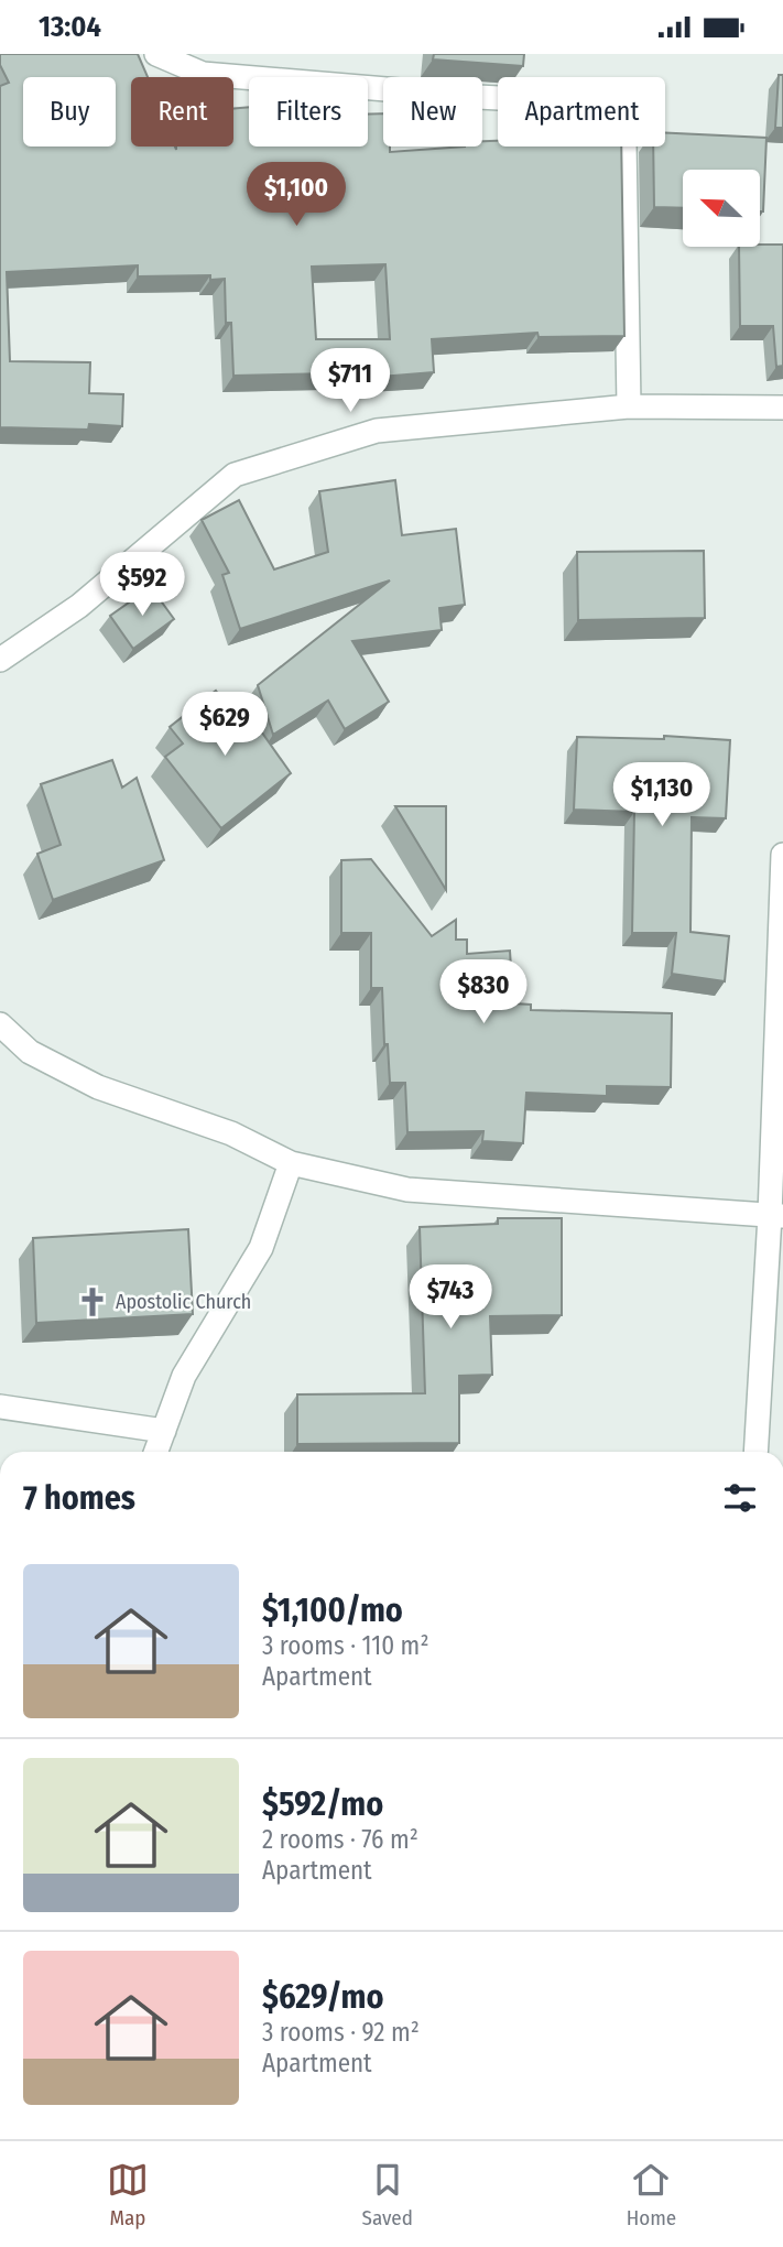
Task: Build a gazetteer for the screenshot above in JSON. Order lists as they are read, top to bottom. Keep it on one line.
{"places":{"church":["Apostolic Church"]},"north":"top left","page":{"status":"13:04","chip":["Buy","Rent","Filters","New","Apartment"],"price":["$1,100","$711","$592","$629","$1,130","$830","$743"],"heading":"7 homes","list":[{"name":"$1,100/mo","note":"3 rooms · 110 m² · Apartment"},{"name":"$592/mo","note":"2 rooms · 76 m² · Apartment"},{"name":"$629/mo","note":"3 rooms · 92 m² · Apartment"}],"tabs":["Map","Saved","Home"]}}
